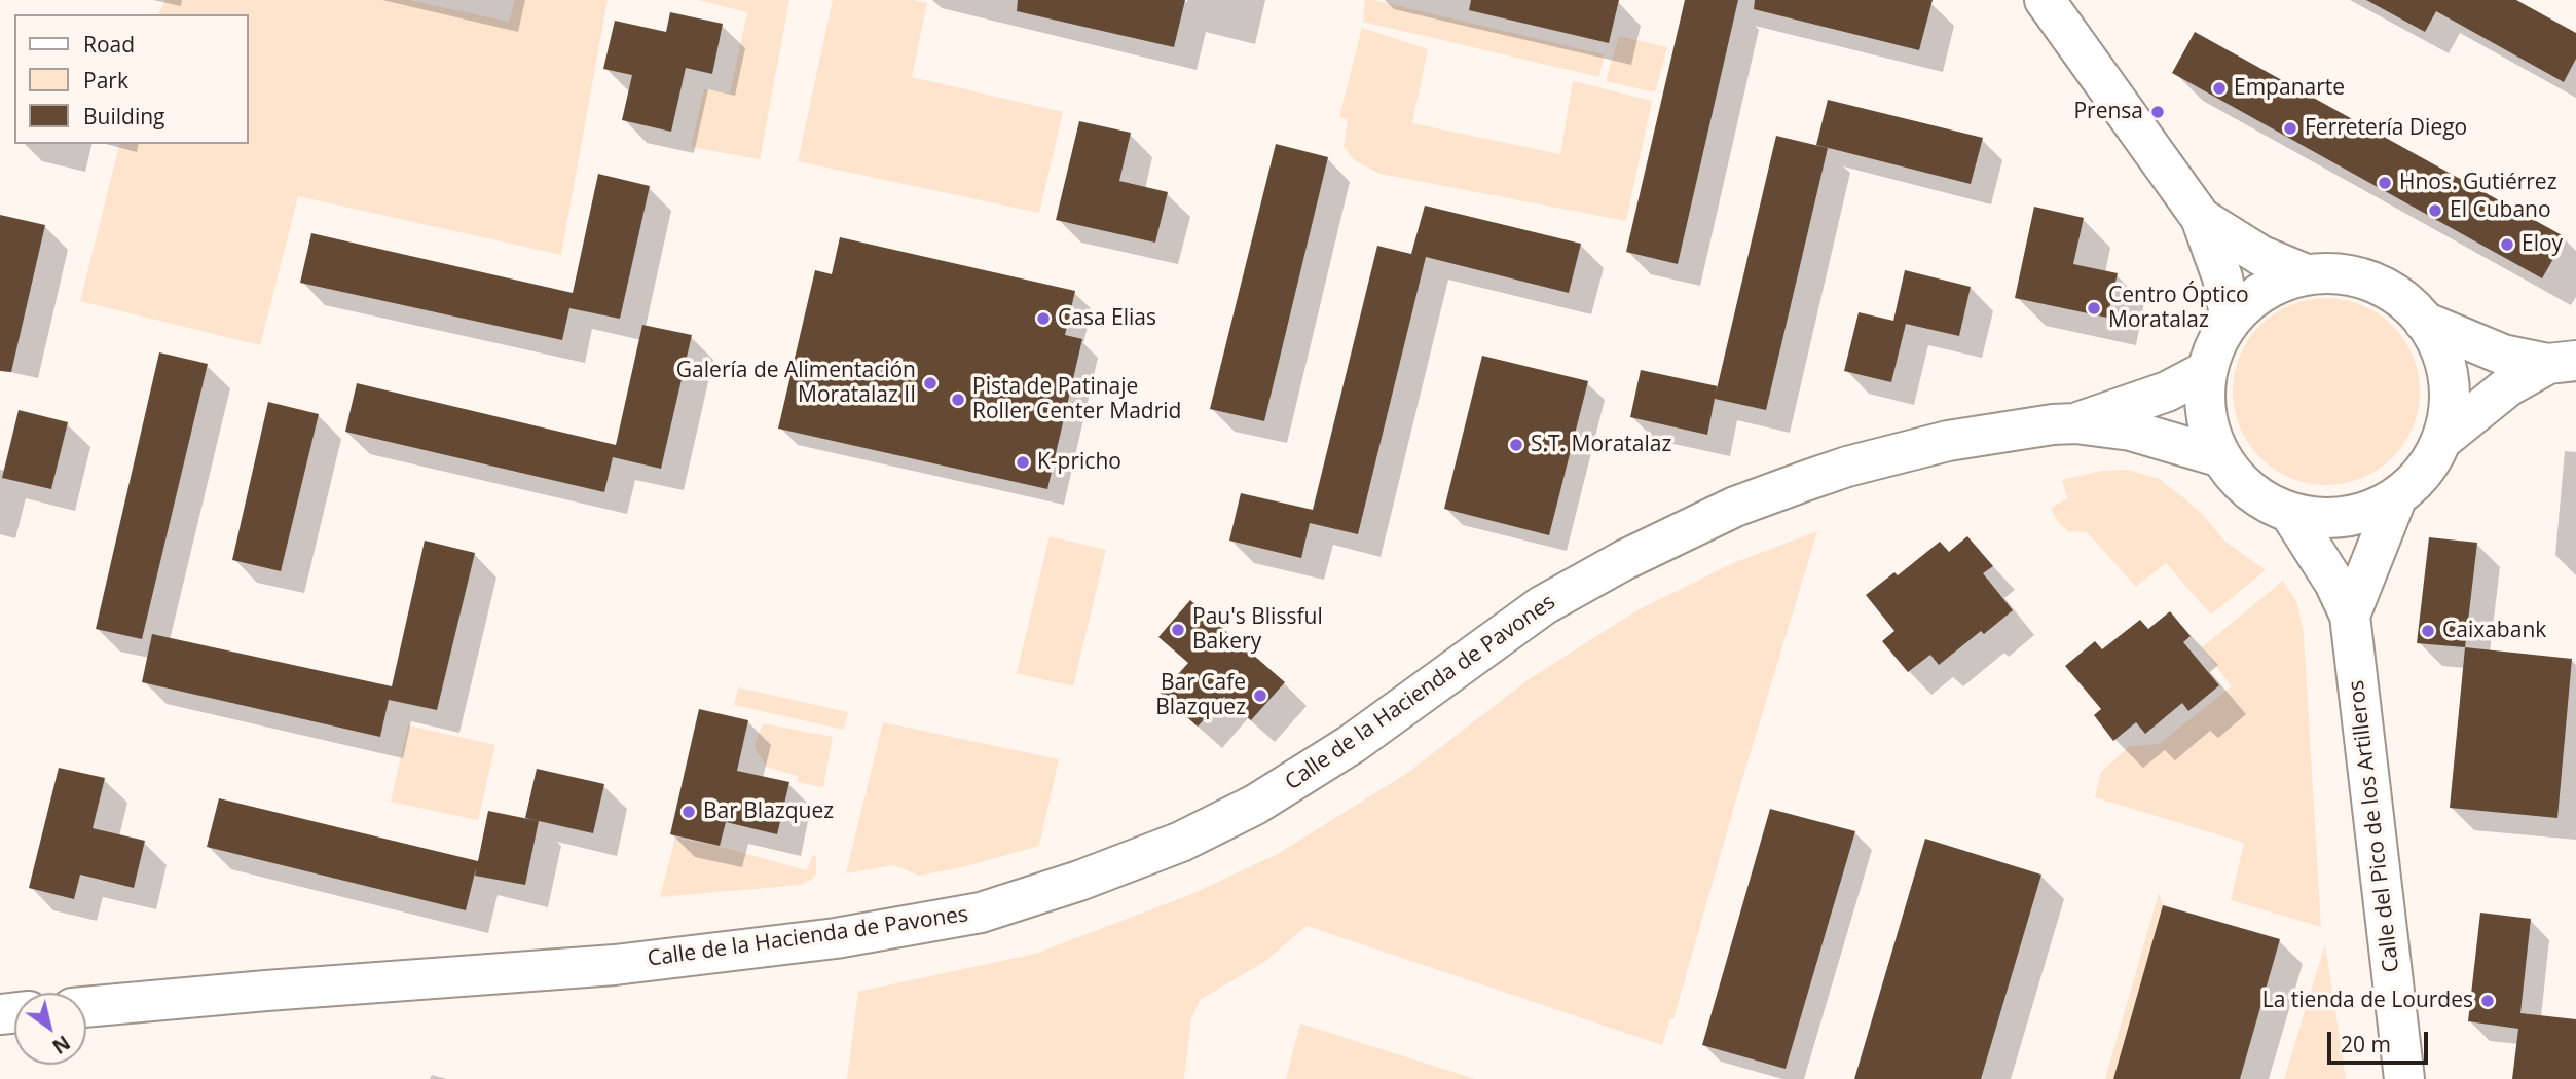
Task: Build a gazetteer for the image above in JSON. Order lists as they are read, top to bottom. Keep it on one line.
{"streets":{"street":["Calle de la Hacienda de Pavones","Calle del Pico de los Artilleros"]},"crossings":[["Calle de la Hacienda de Pavones","Calle del Pico de los Artilleros"]],"places":["Empanarte","Prensa","Ferretería Diego","Hnos. Gutiérrez","El Cubano","Eloy","Centro Óptico Moratalaz","Casa Elias","Galería de Alimentación Moratalaz II","Pista de Patinaje Roller Center Madrid","S.T. Moratalaz","K-pricho","Pau's Blissful Bakery","Caixabank","Bar Cafe Blazquez","Bar Blazquez","La tienda de Lourdes"],"legend":["Road","Park","Building"],"scale_bar":"20 m","north":"bottom right"}
